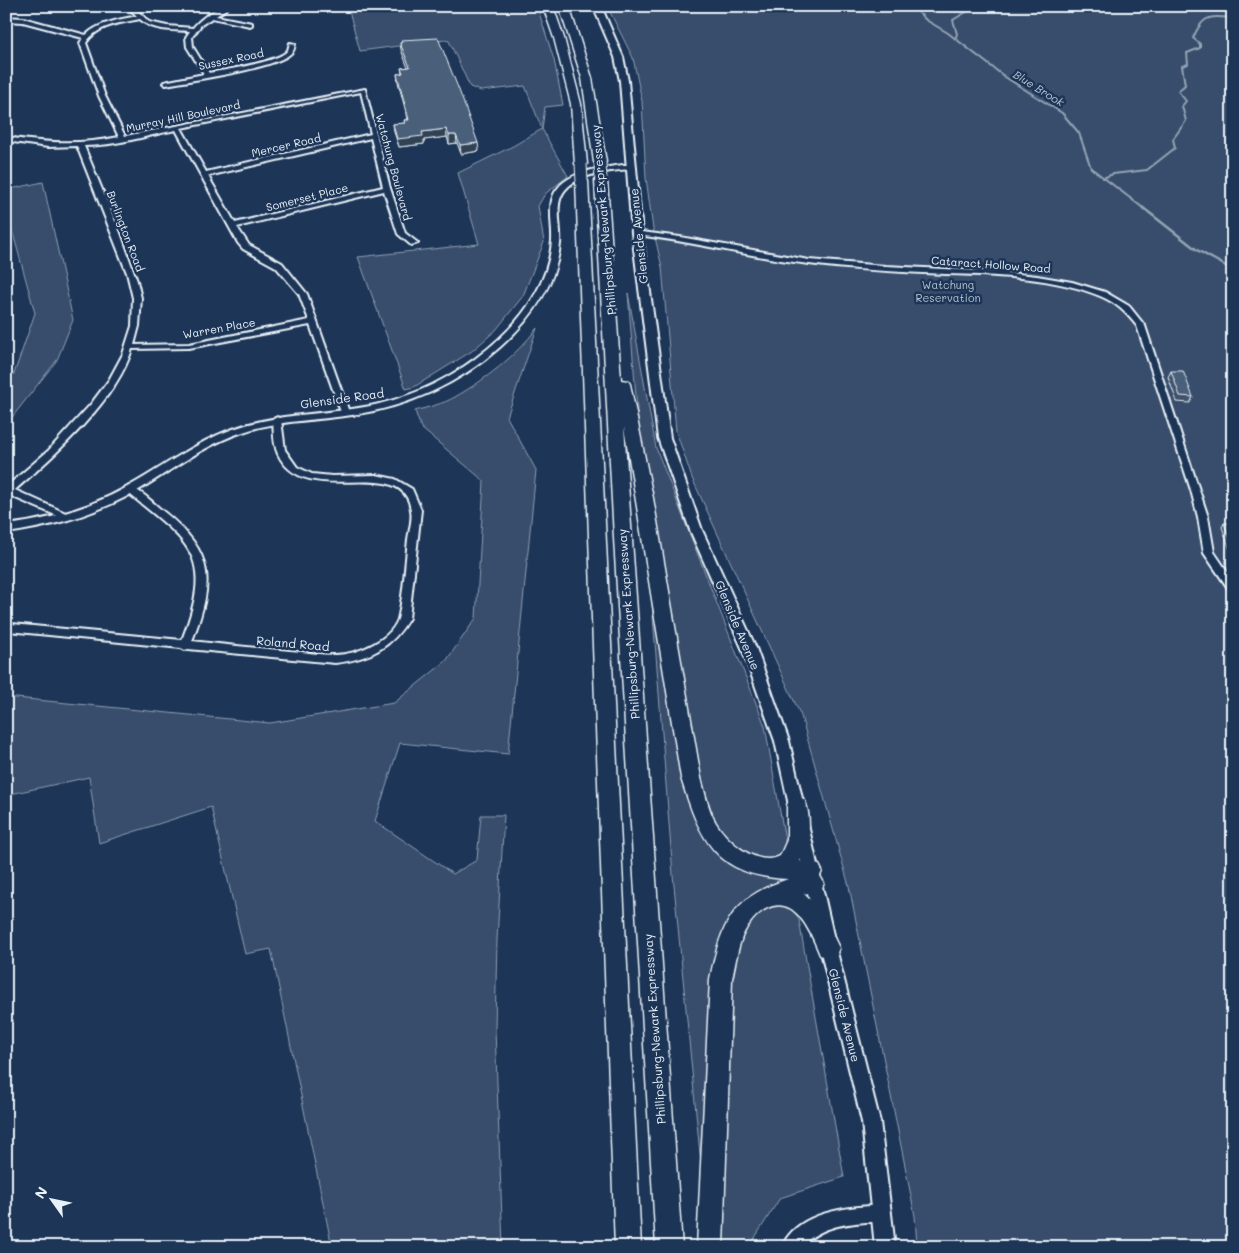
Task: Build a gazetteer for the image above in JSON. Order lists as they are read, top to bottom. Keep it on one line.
{"streets":{"highway":["Phillipsburg-Newark Expressway"],"main road":["Glenside Avenue"],"street":["Sussex Road","Murray Hill Boulevard","Mercer Road","Watchung Boulevard","Somerset Place","Burlington Road","Cataract Hollow Road","Warren Place","Glenside Road","Roland Road"]},"crossings":[["Murray Hill Boulevard","Watchung Boulevard"],["Murray Hill Boulevard","Burlington Road"],["Mercer Road","Watchung Boulevard"],["Watchung Boulevard","Somerset Place"],["Burlington Road","Warren Place"],["Glenside Avenue","Cataract Hollow Road"],["Glenside Avenue","Glenside Road"],["Glenside Road","Roland Road"]],"water":["Blue Brook"],"parks":["Watchung Reservation"],"north":"top left"}
